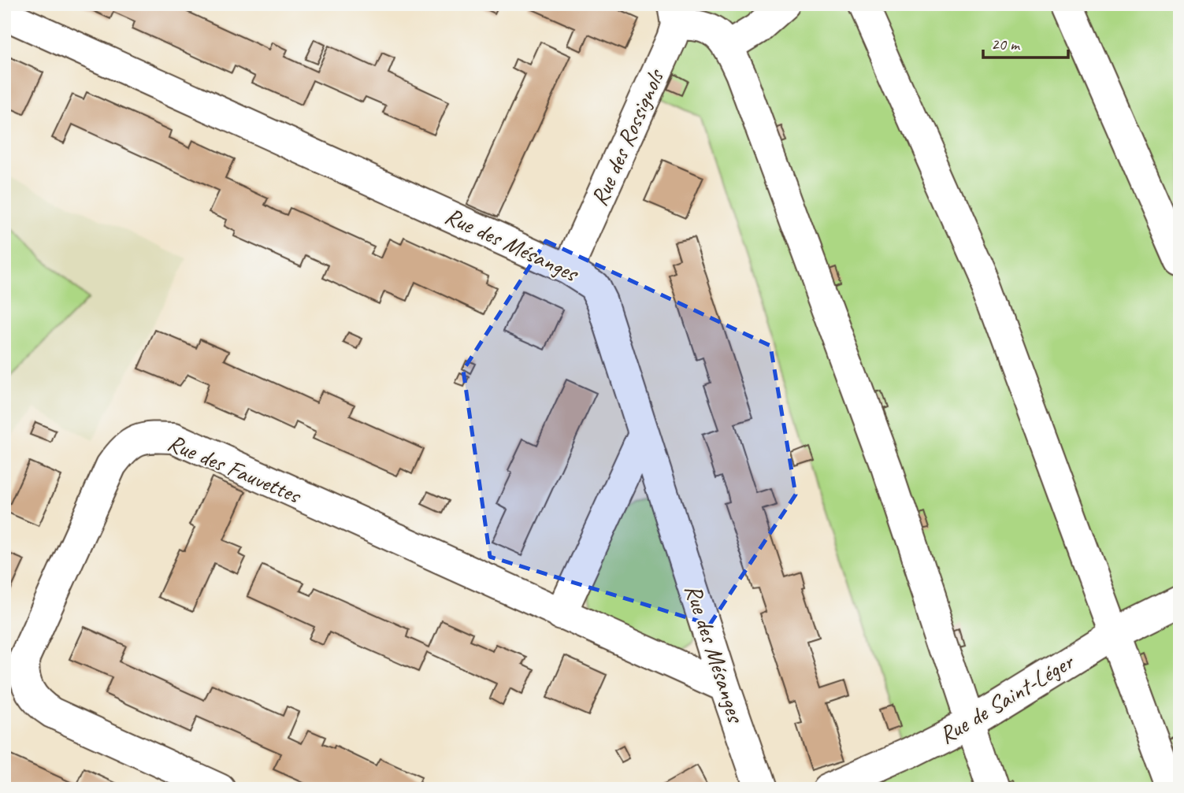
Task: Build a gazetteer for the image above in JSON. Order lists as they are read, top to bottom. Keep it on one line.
{"streets":{"street":["Rue des Rossignols","Rue des Mésanges","Rue des Fauvettes","Rue de Saint-Léger"]},"crossings":[["Rue des Rossignols","Rue des Mésanges"],["Rue des Mésanges","Rue des Fauvettes"]],"scale_bar":"20 m"}
